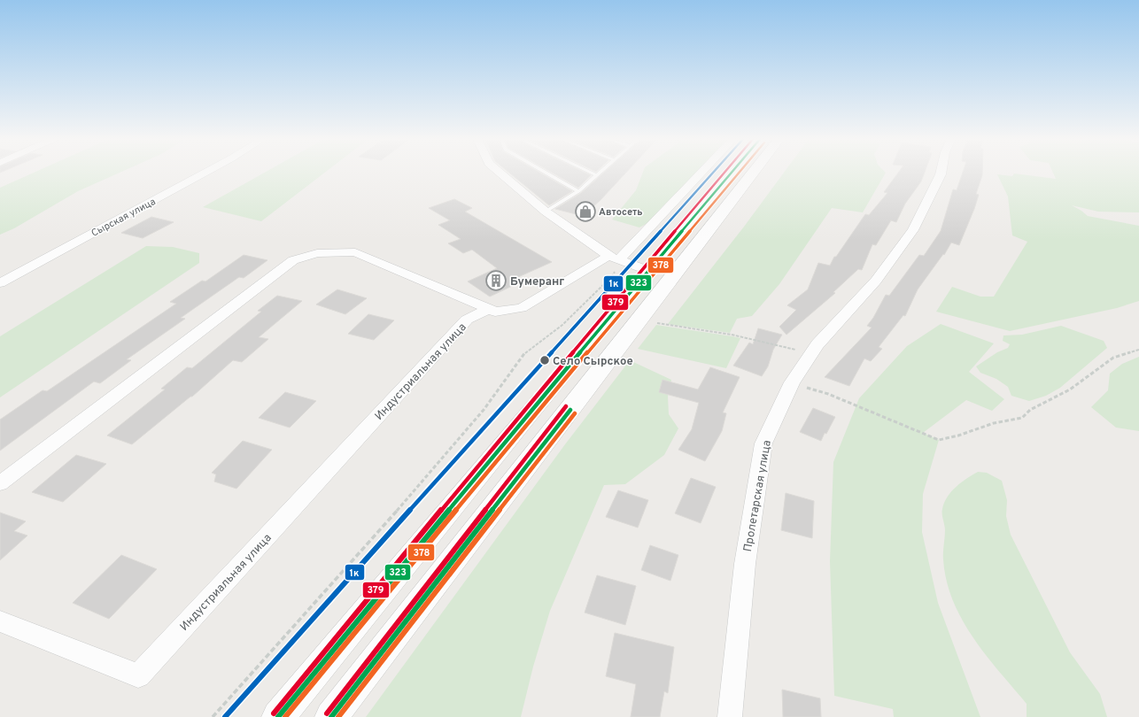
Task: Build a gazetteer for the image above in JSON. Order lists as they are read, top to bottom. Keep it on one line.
{"streets":{"street":["Сырская улица","Индустриальная улица","Пролетарская улица"]},"places":{"shop":["Автосеть"],"building":["Бумеранг"],"other":["Село Сырское"]},"lines":["transit line 1к","transit line 323","transit line 378","transit line 379"]}
